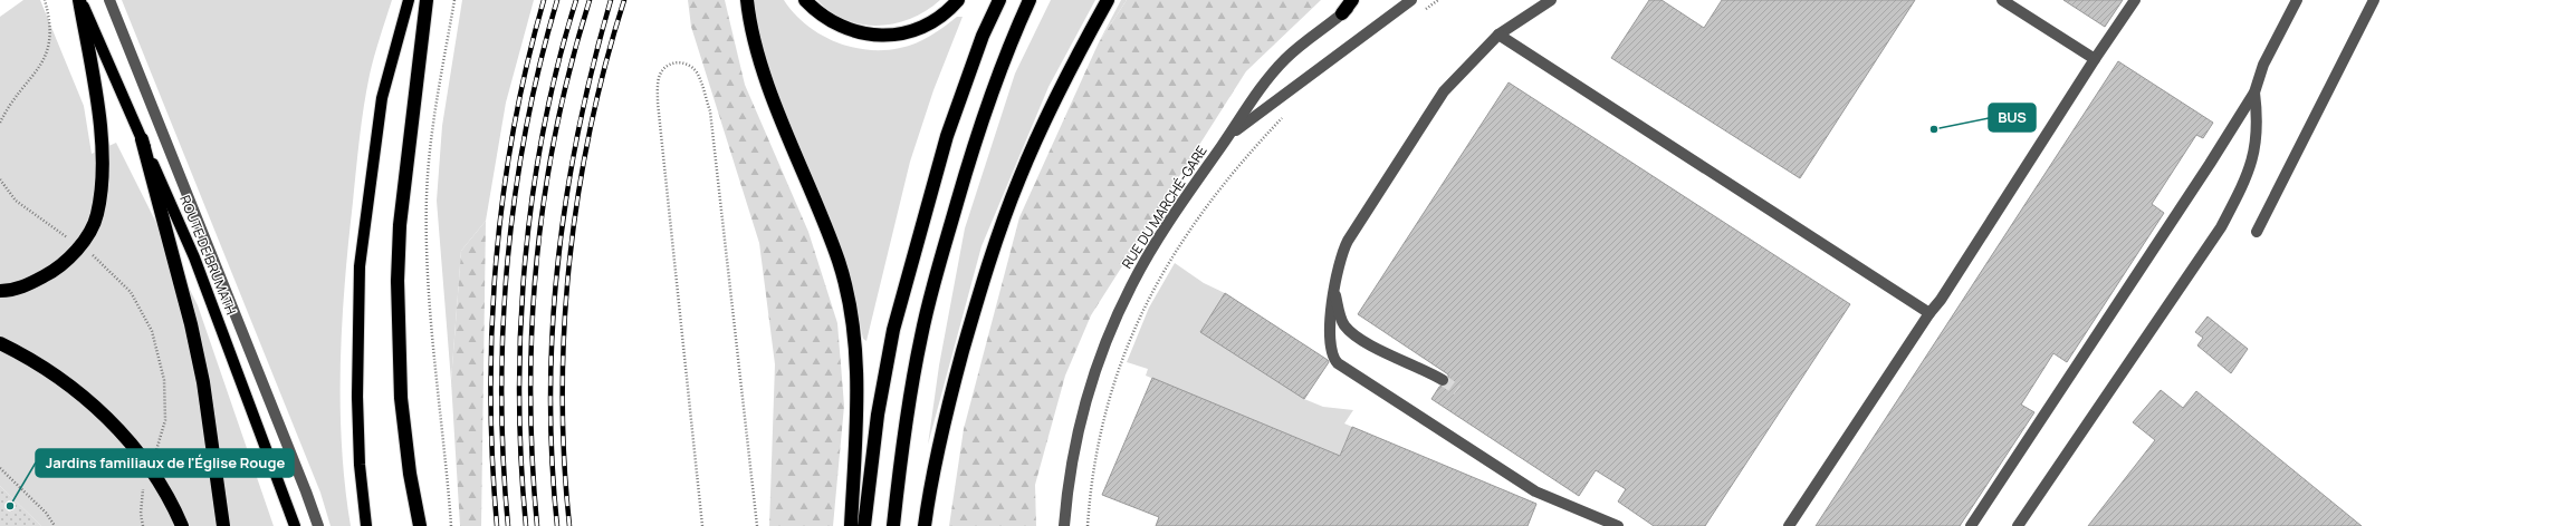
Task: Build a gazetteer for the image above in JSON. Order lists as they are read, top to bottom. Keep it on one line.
{"streets":{"main road":["ROUTE DE BRUMATH"],"street":["RUE DU MARCHÉ-GARE"]},"places":["BUS","Jardins familiaux de l'Église Rouge"]}
